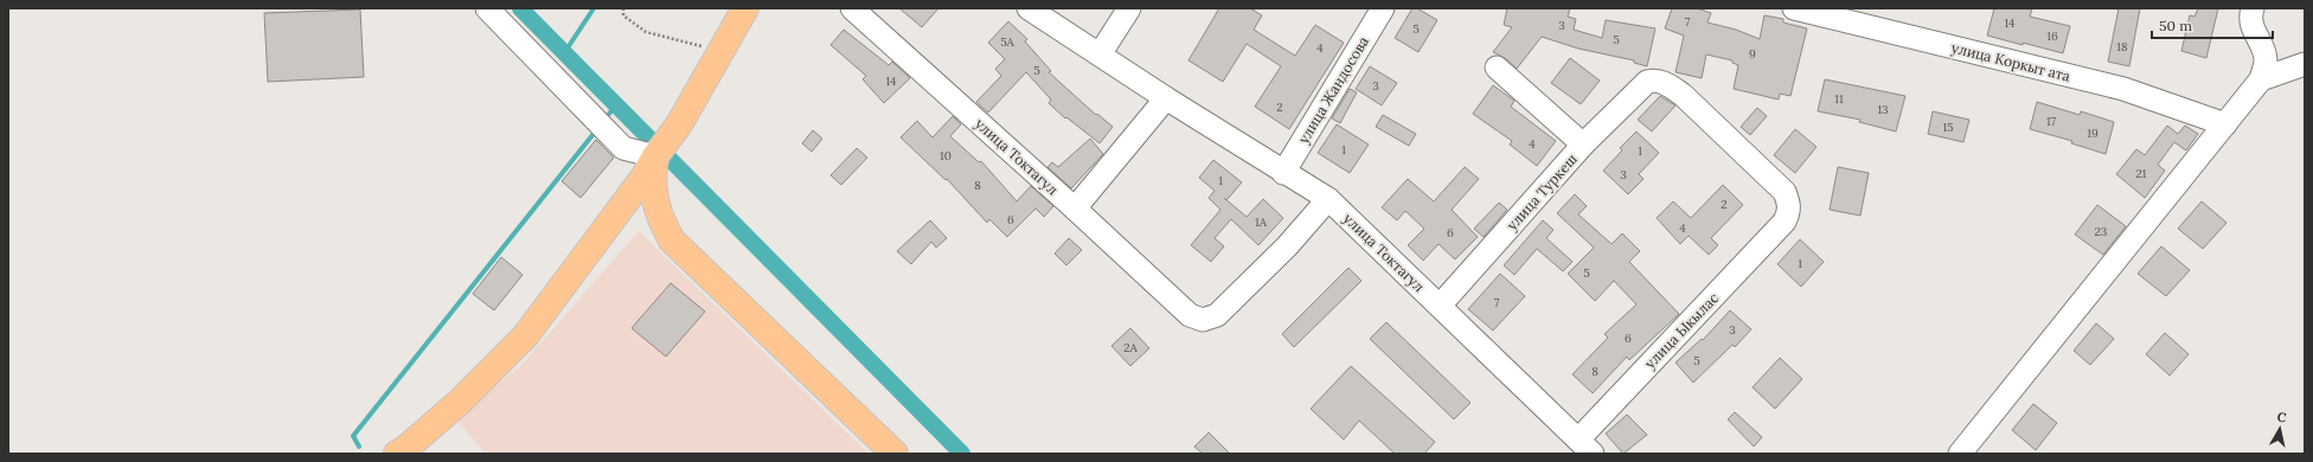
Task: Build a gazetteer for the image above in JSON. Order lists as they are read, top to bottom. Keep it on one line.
{"streets":{"street":["улица Коркыт ата","улица Жандосова","улица Токтагул","улица Туркеш","улица Ыкылас"]},"crossings":[["улица Жандосова","улица Токтагул"],["улица Токтагул","улица Туркеш"],["улица Токтагул","улица Ыкылас"],["улица Туркеш","улица Ыкылас"]],"house_numbers":["7","14","3","5","16","5","5А","18","4","9","5","14","3","11","2","13","17","15","19","4","1","1","10","21","3","1","8","2","6","1А","4","23","6","1","5","7","3","6","2А","5","8"],"scale_bar":"50 m","north":"top"}
